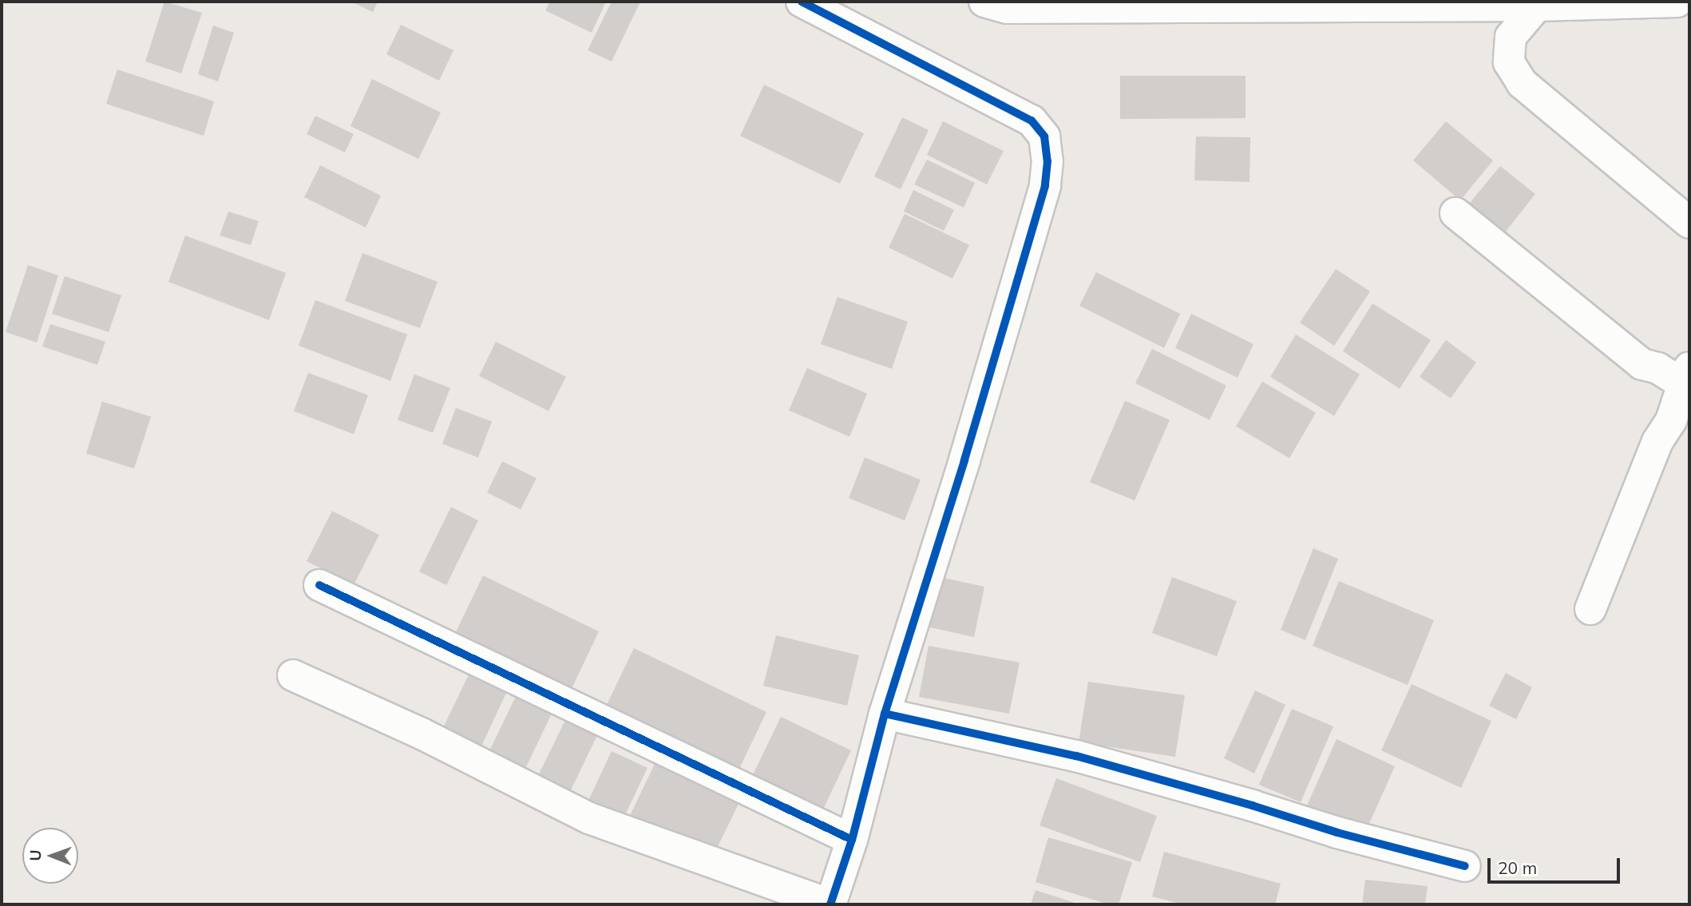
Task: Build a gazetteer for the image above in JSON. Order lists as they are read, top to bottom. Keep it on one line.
{"scale_bar":"20 m","north":"left"}
